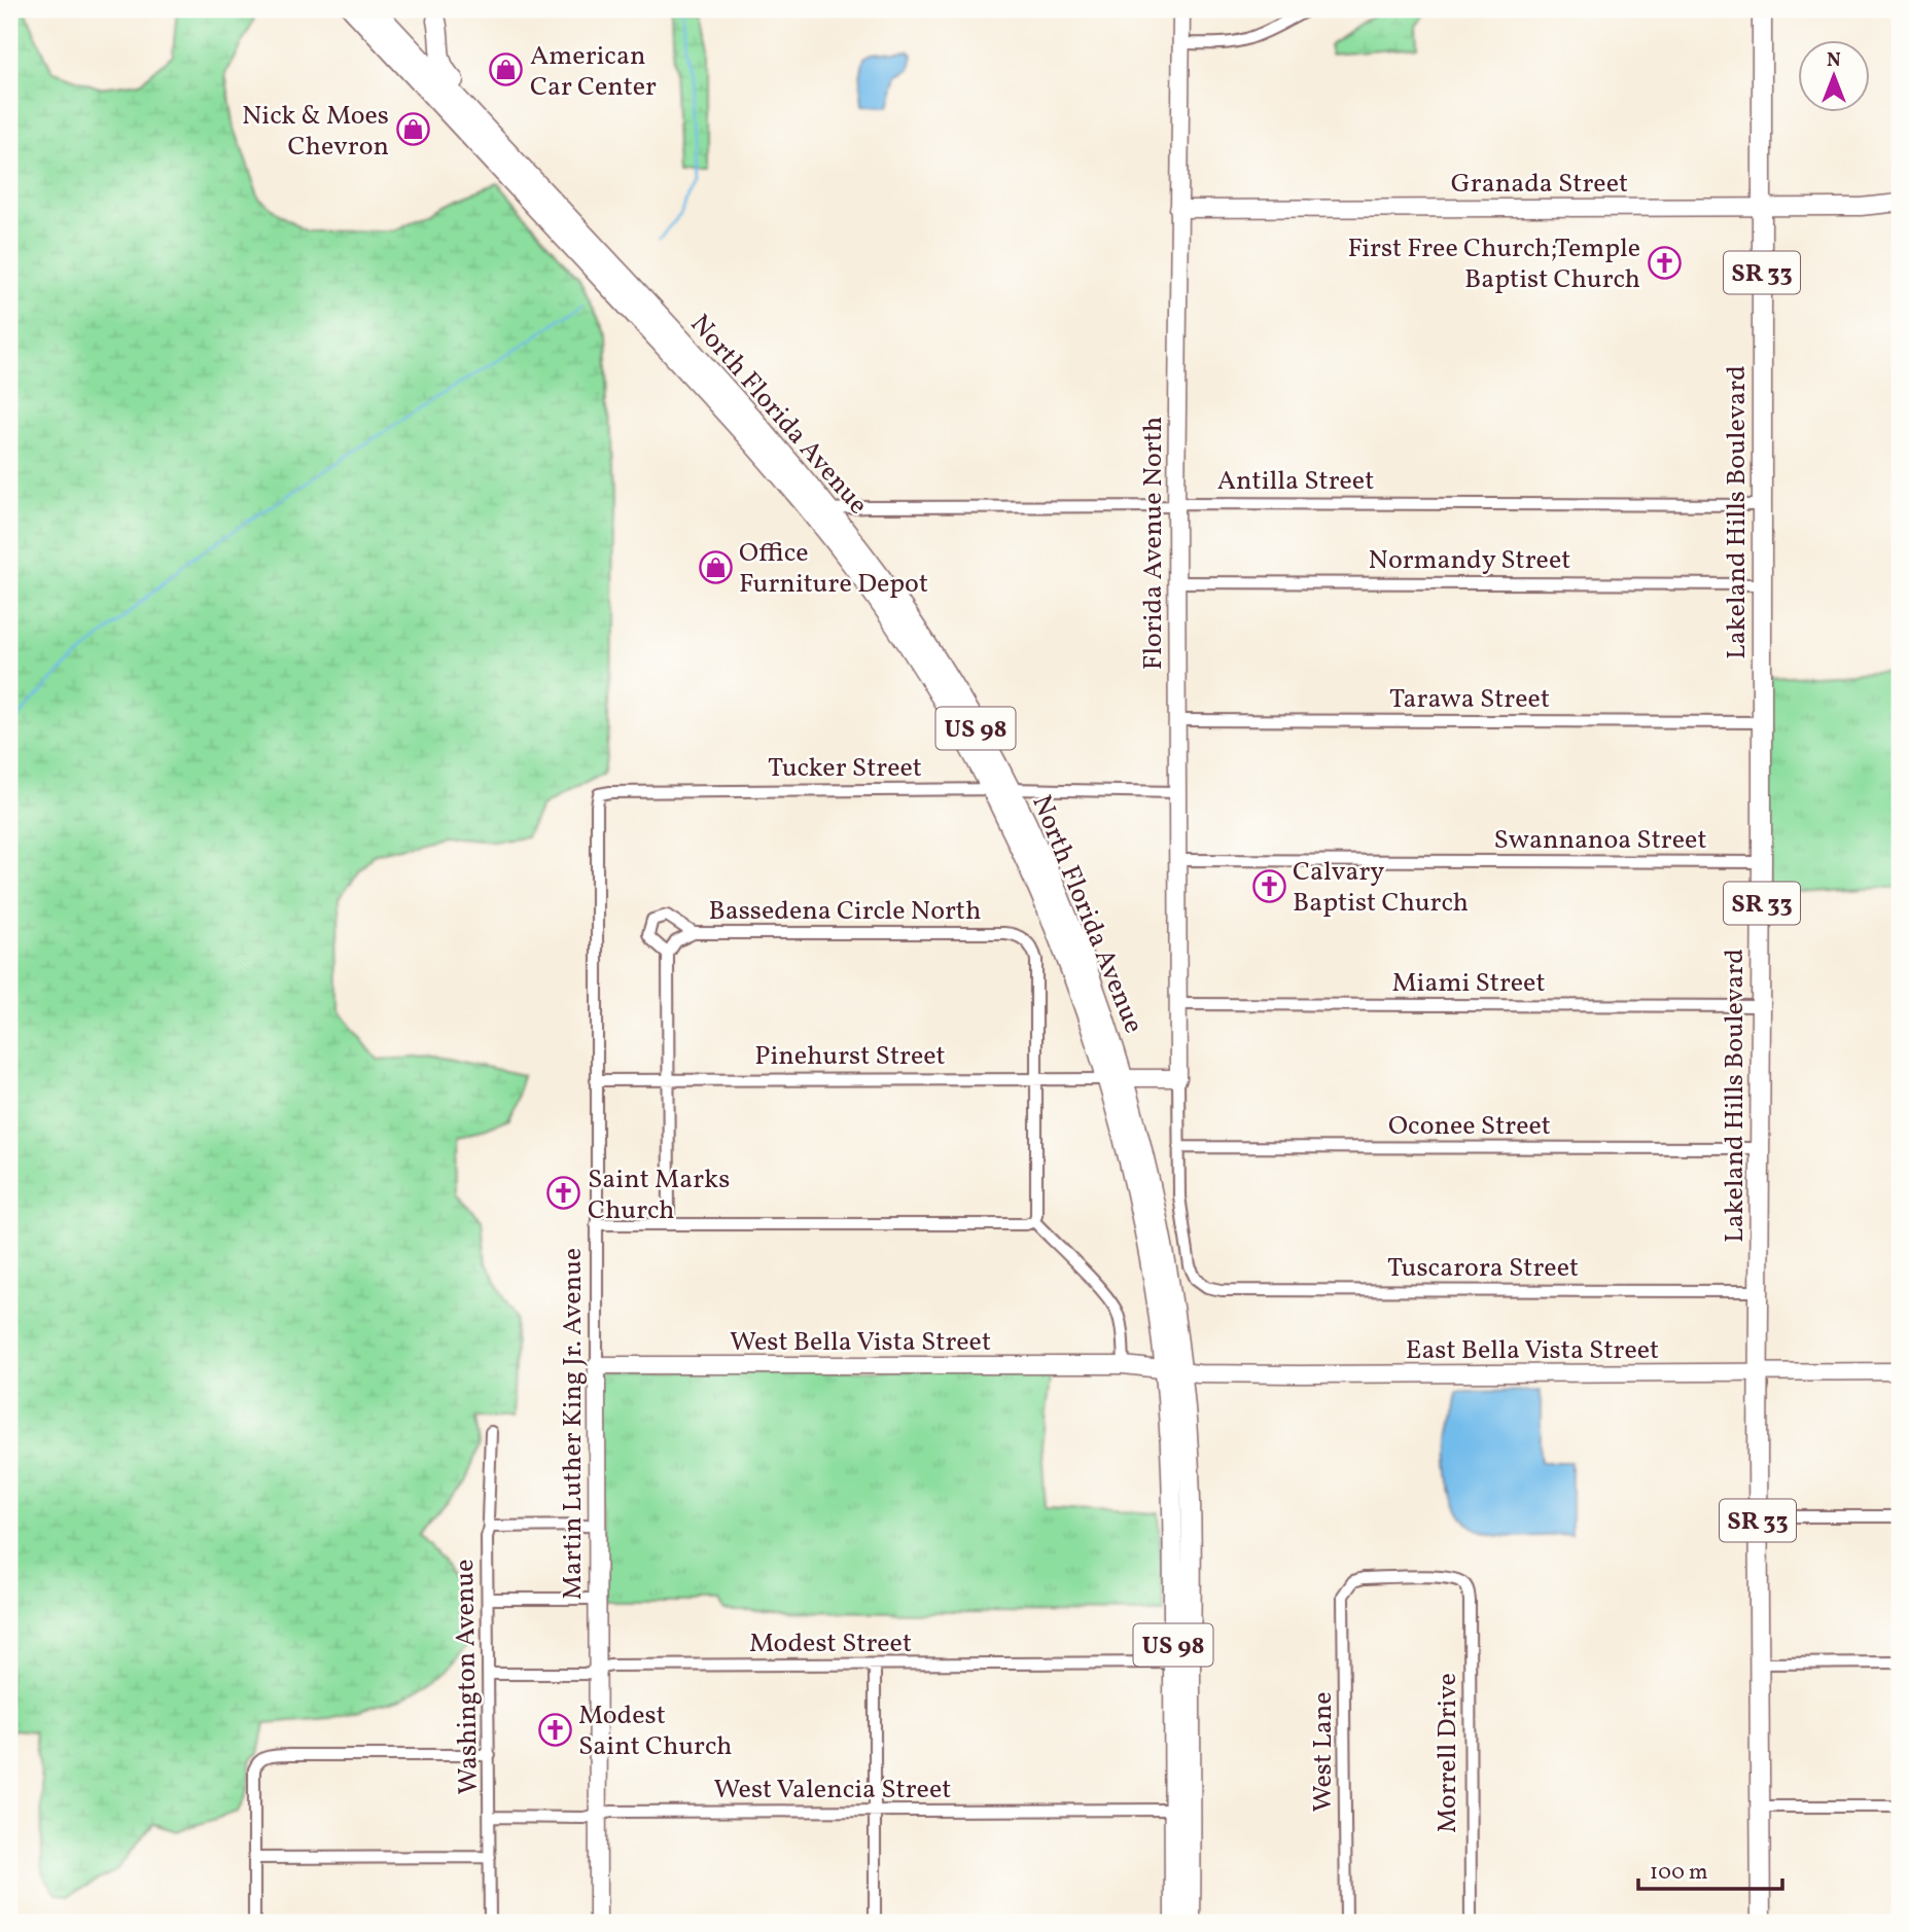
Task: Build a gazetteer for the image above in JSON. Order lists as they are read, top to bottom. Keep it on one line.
{"streets":{"main road":["SR 33","North Florida Avenue","Lakeland Hills Boulevard","US 98"],"street":["Granada Street","Antilla Street","Florida Avenue North","Normandy Street","Tarawa Street","Tucker Street","Swannanoa Street","Bassedena Circle North","Miami Street","Pinehurst Street","Oconee Street","Tuscarora Street","West Bella Vista Street","East Bella Vista Street","Martin Luther King Jr. Avenue","Modest Street","Washington Avenue","West Lane","Morrell Drive","West Valencia Street"]},"crossings":[["Granada Street","Lakeland Hills Boulevard"],["Granada Street","Florida Avenue North"],["North Florida Avenue","Antilla Street"],["North Florida Avenue","US 98"],["North Florida Avenue","Tucker Street"],["North Florida Avenue","Pinehurst Street"],["North Florida Avenue","West Bella Vista Street"],["North Florida Avenue","East Bella Vista Street"],["North Florida Avenue","Modest Street"],["North Florida Avenue","West Valencia Street"],["Antilla Street","Lakeland Hills Boulevard"],["Antilla Street","Florida Avenue North"],["Lakeland Hills Boulevard","Normandy Street"],["Lakeland Hills Boulevard","Tarawa Street"],["Lakeland Hills Boulevard","Swannanoa Street"],["Lakeland Hills Boulevard","Miami Street"],["Lakeland Hills Boulevard","Oconee Street"],["Lakeland Hills Boulevard","Tuscarora Street"],["Lakeland Hills Boulevard","East Bella Vista Street"],["Florida Avenue North","Normandy Street"],["Florida Avenue North","Tarawa Street"],["Florida Avenue North","Tucker Street"],["Florida Avenue North","Swannanoa Street"],["Florida Avenue North","Miami Street"],["Florida Avenue North","Pinehurst Street"],["Tucker Street","Martin Luther King Jr. Avenue"],["Bassedena Circle North","Pinehurst Street"],["Pinehurst Street","Martin Luther King Jr. Avenue"],["Oconee Street","Tuscarora Street"],["West Bella Vista Street","East Bella Vista Street"],["West Bella Vista Street","Martin Luther King Jr. Avenue"],["Martin Luther King Jr. Avenue","Modest Street"],["Martin Luther King Jr. Avenue","West Valencia Street"],["Modest Street","Washington Avenue"],["Washington Avenue","West Valencia Street"],["West Lane","Morrell Drive"]],"places":{"shop":["American Car Center","Nick & Moes Chevron","Office Furniture Depot"],"church":["First Free Church;Temple Baptist Church","Calvary Baptist Church","Saint Marks Church","Modest Saint Church"]},"scale_bar":"100 m","north":"top"}
